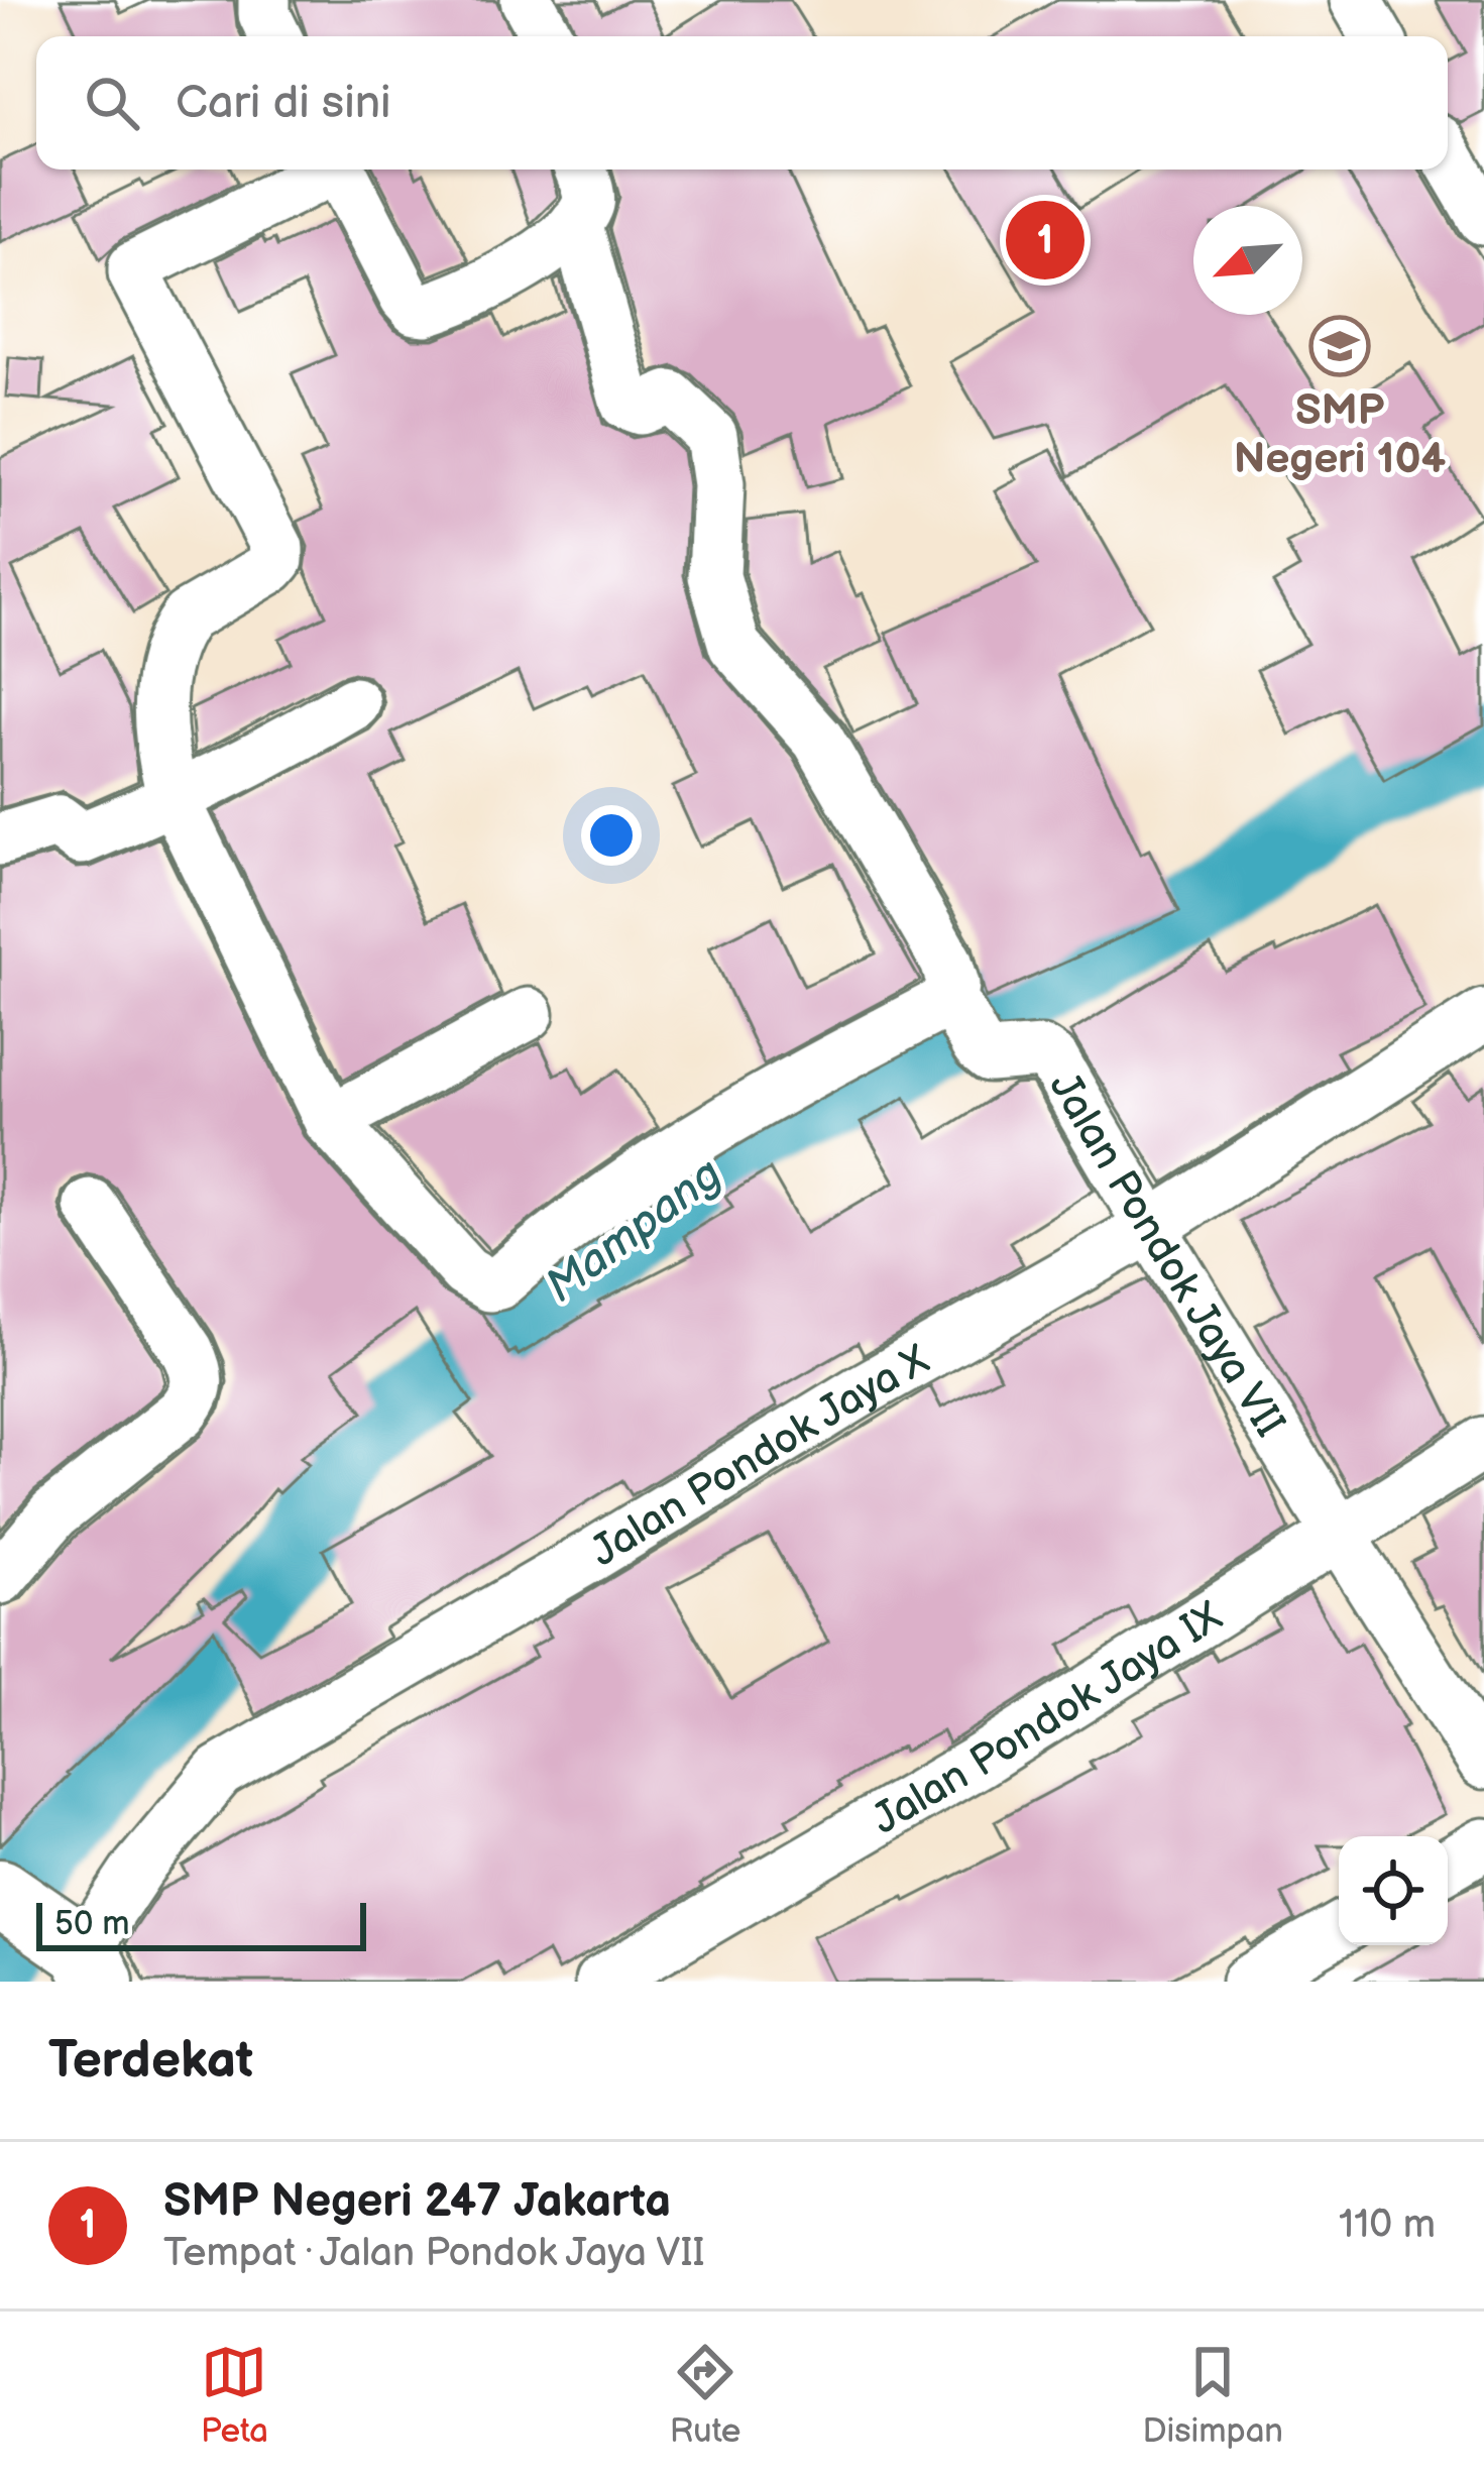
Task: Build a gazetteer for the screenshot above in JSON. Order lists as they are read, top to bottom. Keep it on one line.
{"streets":{"street":["Jalan Pondok Jaya VII","Jalan Pondok Jaya X","Jalan Pondok Jaya IX"]},"crossings":[["Jalan Pondok Jaya VII","Jalan Pondok Jaya X"],["Jalan Pondok Jaya VII","Jalan Pondok Jaya IX"]],"water":["Mampang"],"places":{"school or university":["SMP Negeri 104"]},"scale_bar":"50 m","north":"bottom left","page":{"search":"Cari di sini","pins":"1","scale":"50 m","heading":"Terdekat","list":[{"mark":"1","name":"SMP Negeri 247 Jakarta","note":"Tempat · Jalan Pondok Jaya VII","value":"110 m"}],"nav":["Peta","Rute","Disimpan"]}}
